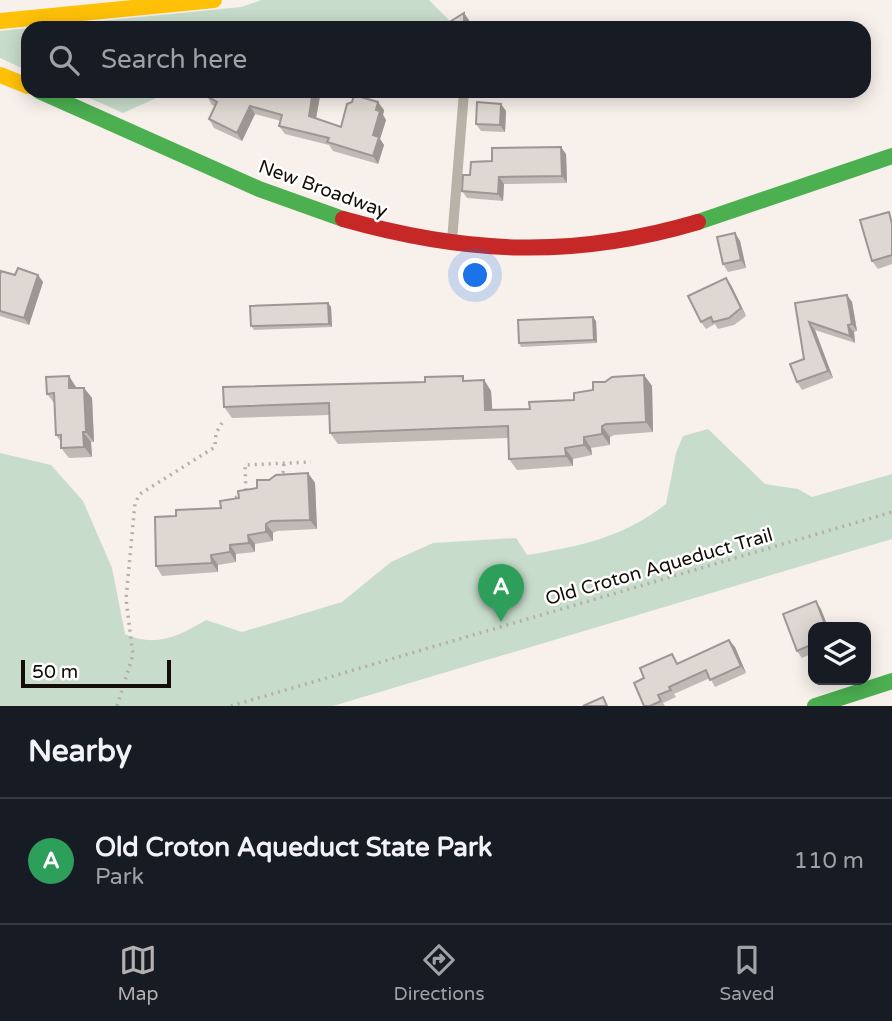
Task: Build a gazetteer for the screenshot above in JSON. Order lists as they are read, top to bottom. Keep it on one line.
{"streets":{"main road":["New Broadway"],"path":["Old Croton Aqueduct Trail"]},"scale_bar":"50 m","page":{"search":"Search here","pins":"A","scale":"50 m","heading":"Nearby","list":[{"mark":"A","name":"Old Croton Aqueduct State Park","note":"Park","value":"110 m"}],"nav":["Map","Directions","Saved"]}}
